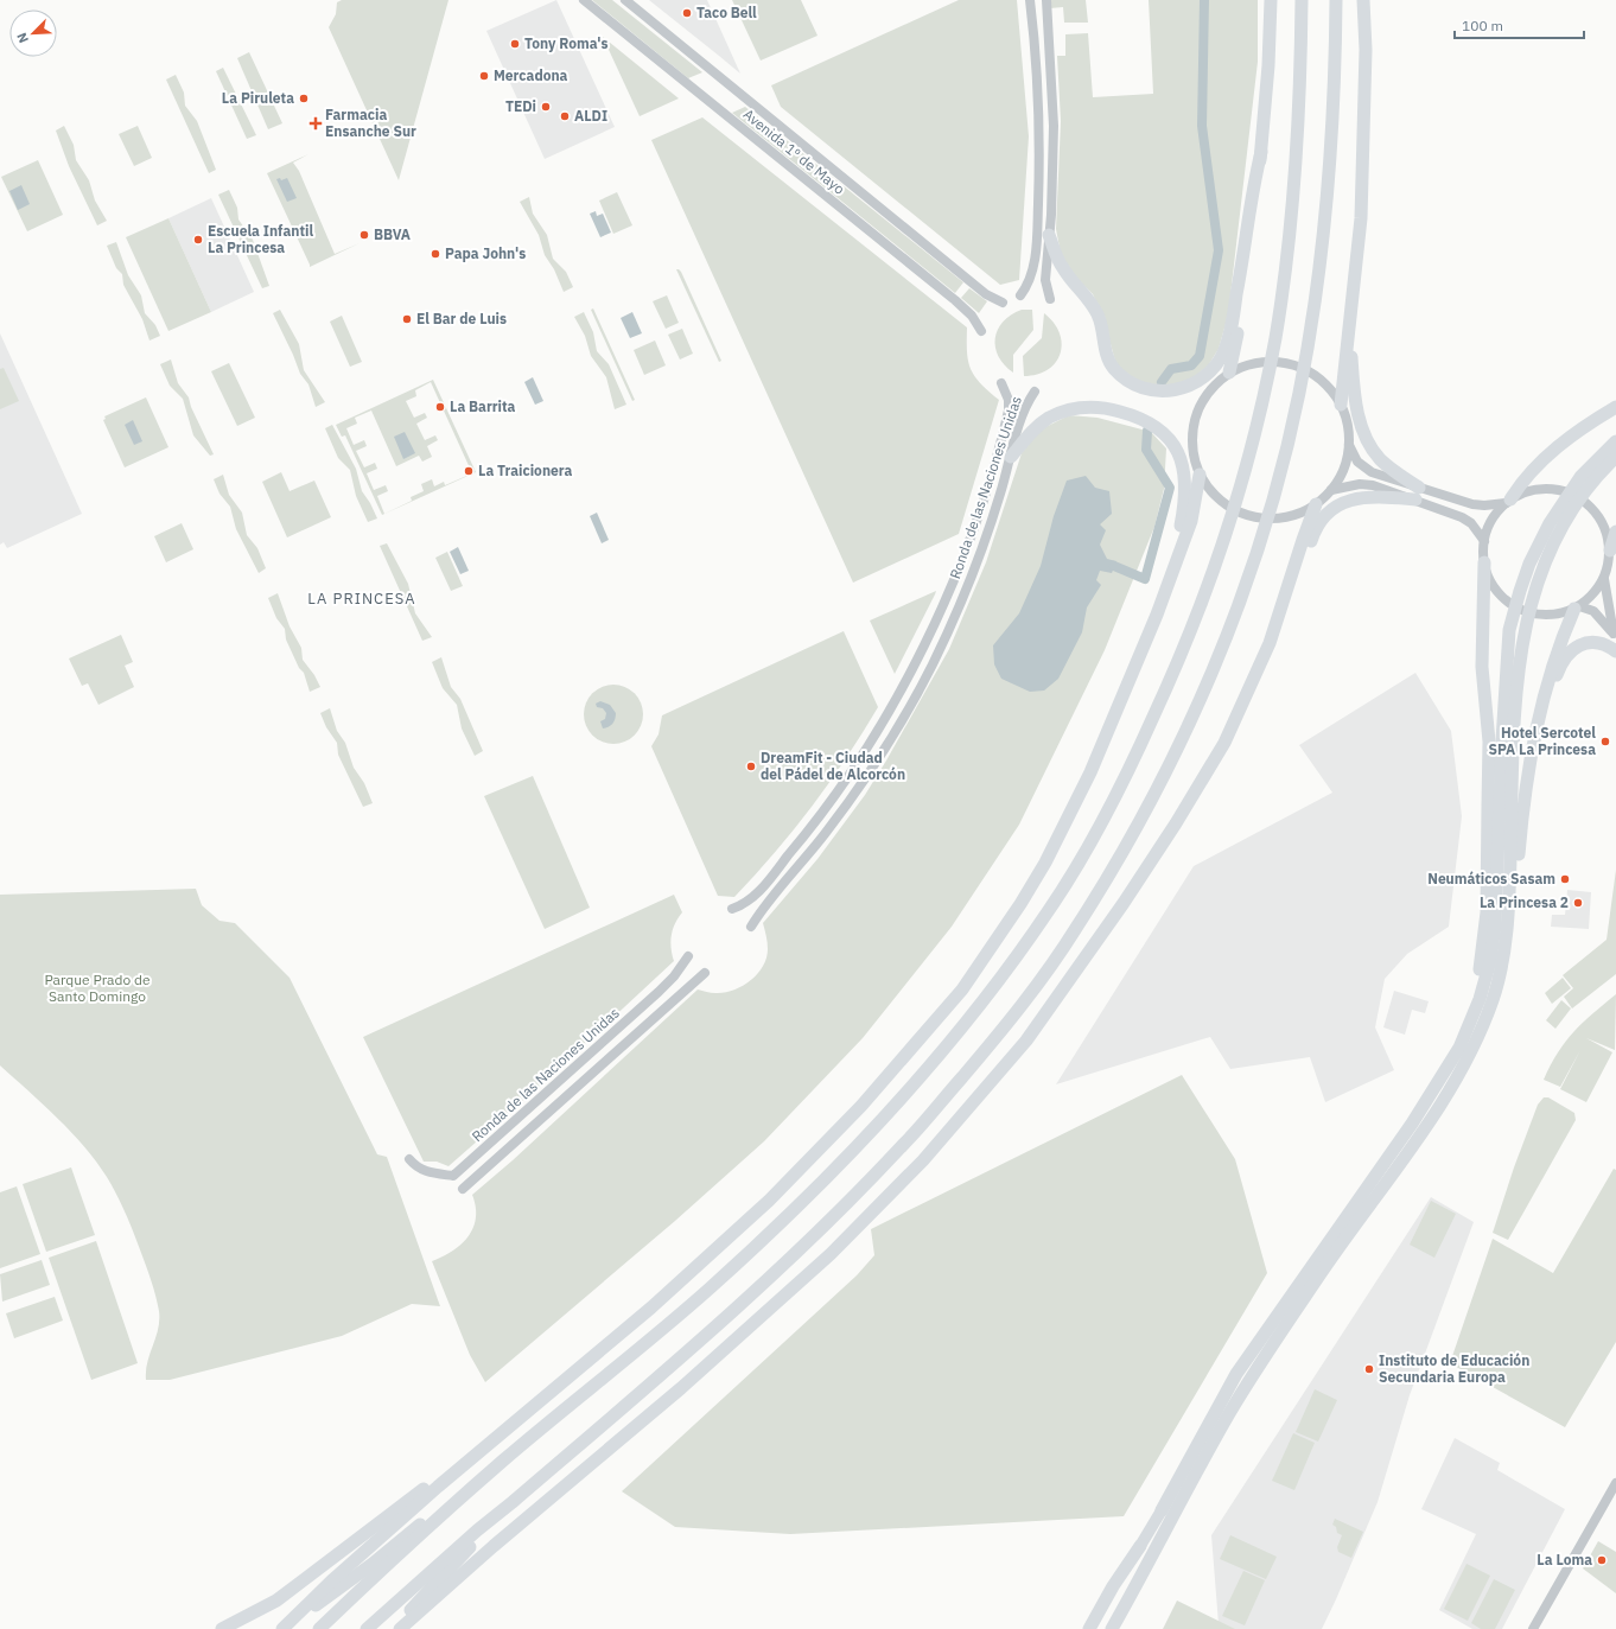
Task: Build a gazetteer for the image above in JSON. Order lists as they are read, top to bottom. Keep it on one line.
{"streets":{"street":["Avenida 1º de Mayo","Ronda de las Naciones Unidas"]},"districts":["LA PRINCESA"],"parks":["Parque Prado de Santo Domingo"],"places":{"other":["Taco Bell","Tony Roma's","Mercadona","La Piruleta","TEDi","ALDI","BBVA","Escuela Infantil La Princesa","Papa John's","El Bar de Luis","La Barrita","La Traicionera","Hotel Sercotel SPA La Princesa","DreamFit - Ciudad del Pádel de Alcorcón","Neumáticos Sasam","La Princesa 2","Instituto de Educación Secundaria Europa","La Loma"],"health":["Farmacia Ensanche Sur"]},"scale_bar":"100 m","north":"bottom left"}
